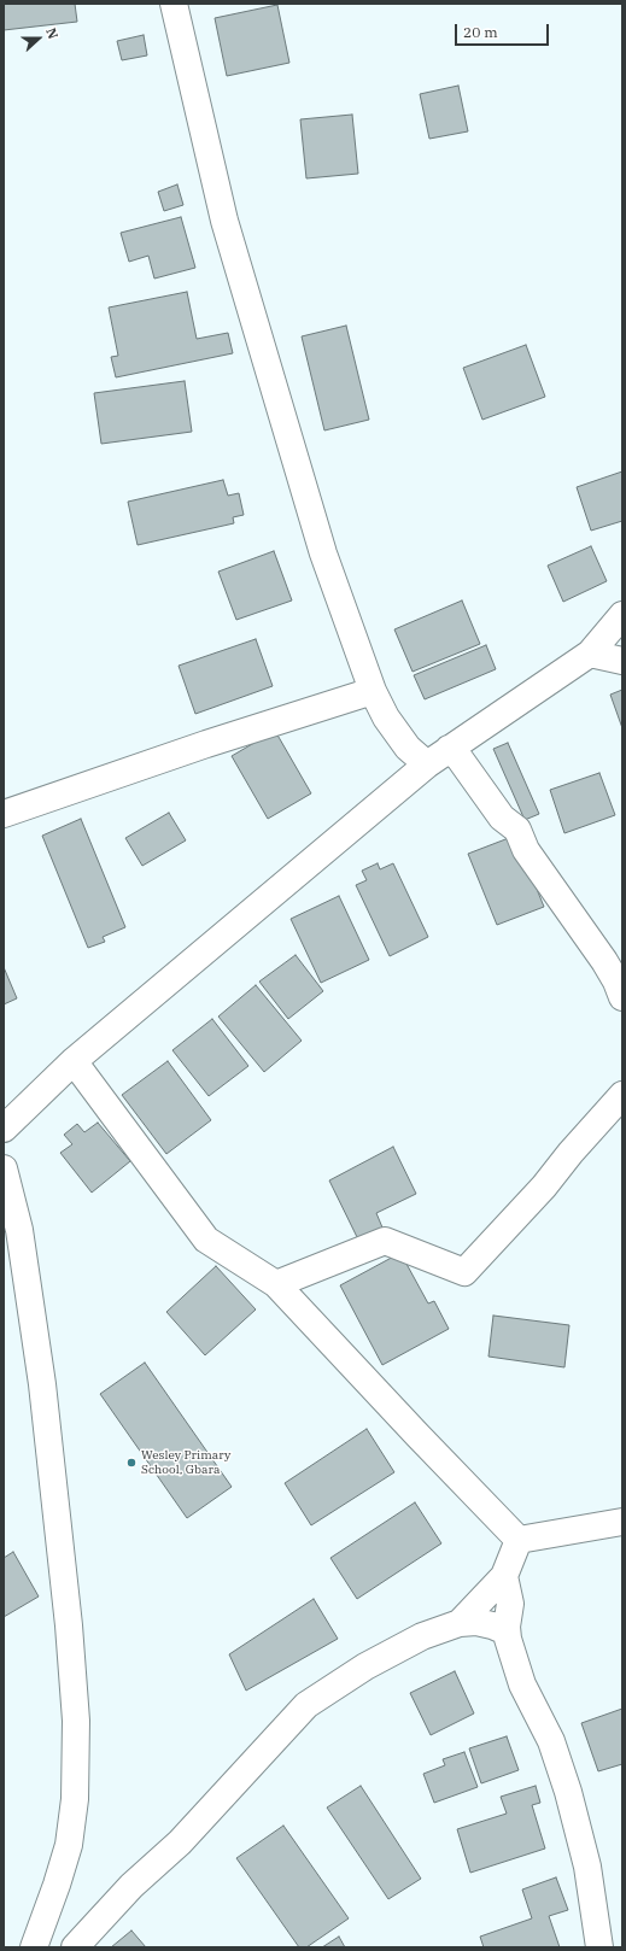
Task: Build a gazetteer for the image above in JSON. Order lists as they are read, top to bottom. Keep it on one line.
{"places":["Wesley Primary School, Gbara"],"scale_bar":"20 m","north":"right"}
